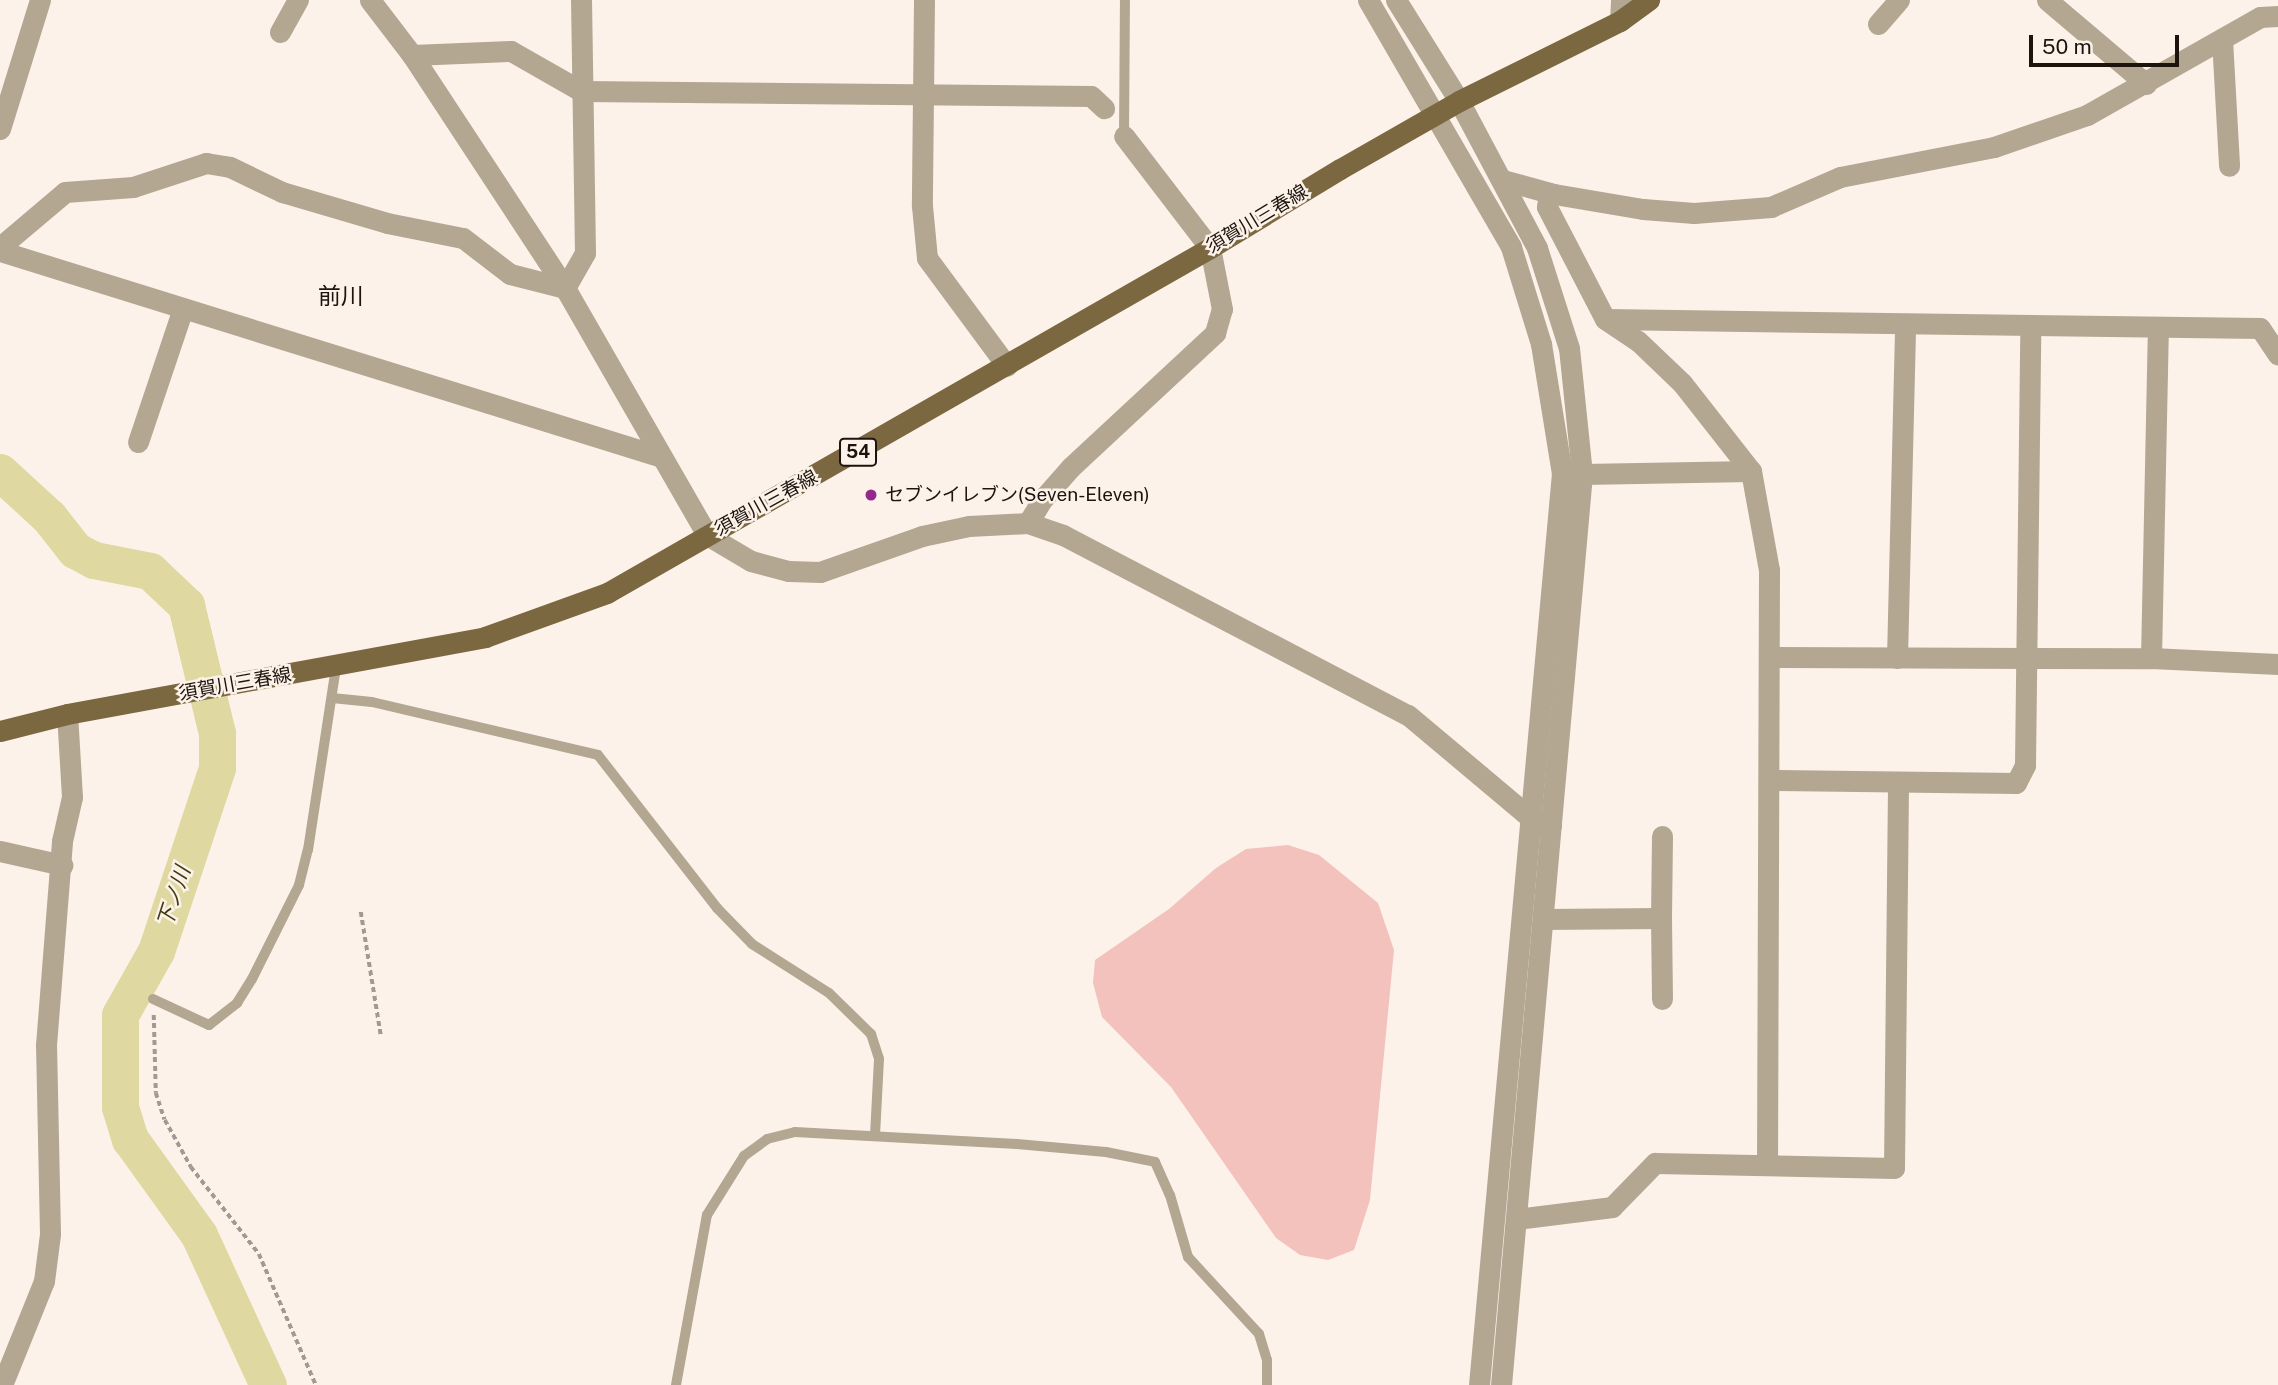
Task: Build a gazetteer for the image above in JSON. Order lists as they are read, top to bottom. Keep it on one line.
{"streets":{"main road":["須賀川三春線","54"]},"districts":["前川"],"water":["下ノ川"],"places":["セブンイレブン(Seven-Eleven)"],"scale_bar":"50 m"}
